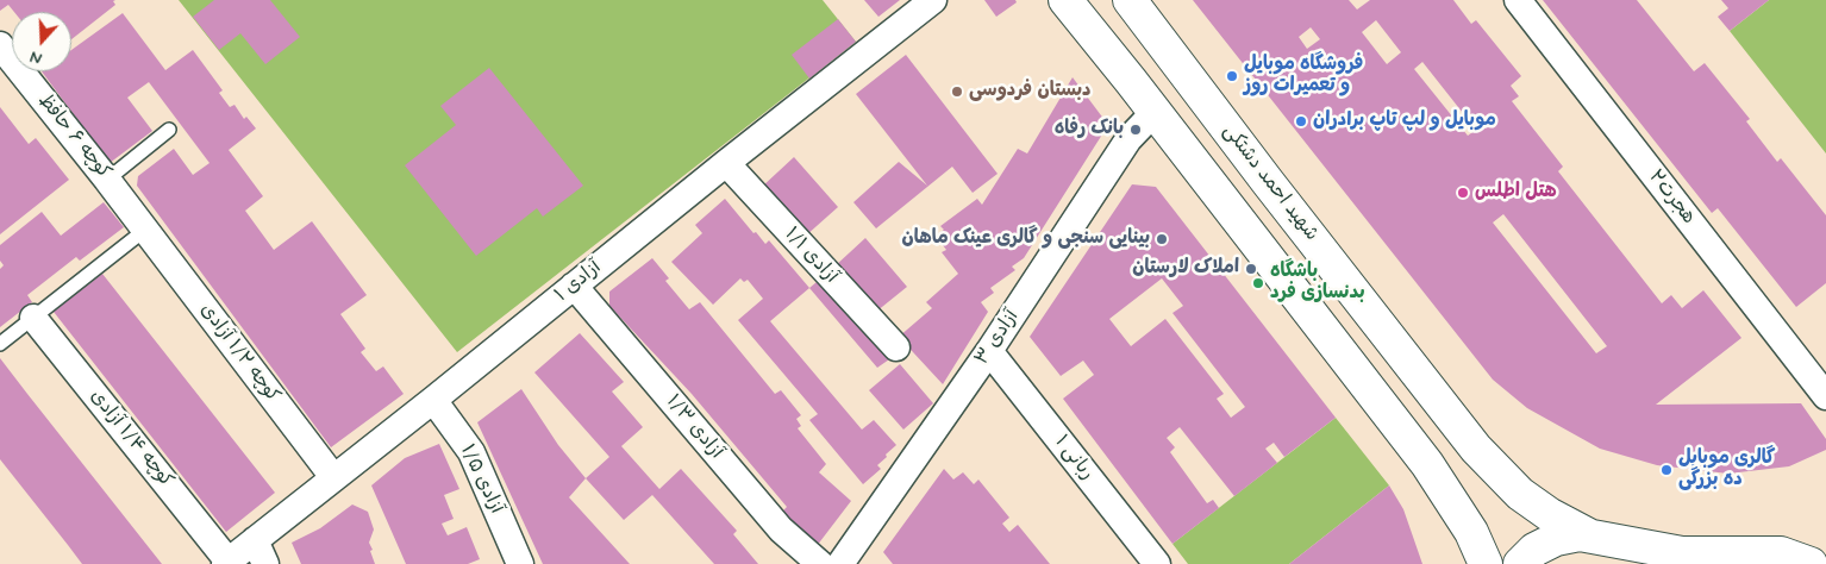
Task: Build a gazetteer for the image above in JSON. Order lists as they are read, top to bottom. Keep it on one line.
{"streets":{"main road":["شهید احمد دشتکی"],"street":["کوچه ۶ حافظ","هجرت۲","آزادی ۱/۱","آزادی ۱","۳ آزادی","کوچه ۱/۲ آزادی","آزادی ۱/۳","کوچه ۱/۴ آزادی","ربانی ۱","آزادی ۱/۵"]},"crossings":[["کوچه ۶ حافظ","کوچه ۱/۲ آزادی"],["آزادی ۱/۱","آزادی ۱"],["آزادی ۱","کوچه ۱/۲ آزادی"],["آزادی ۱","آزادی ۱/۳"],["آزادی ۱","کوچه ۱/۴ آزادی"],["آزادی ۱","آزادی ۱/۵"],["۳ آزادی","ربانی ۱"]],"places":["فروشگاه موبایل و تعمیرات روز","دبستان فردوسی","موبایل و لپ تاپ برادران","بانک رفاه","هتل اطلس","بینایی سنجی و گالری عینک ماهان","املاک لارستان","باشگاه بدنسازی فرد","گالری موبایل ده بزرگی"],"north":"bottom"}
